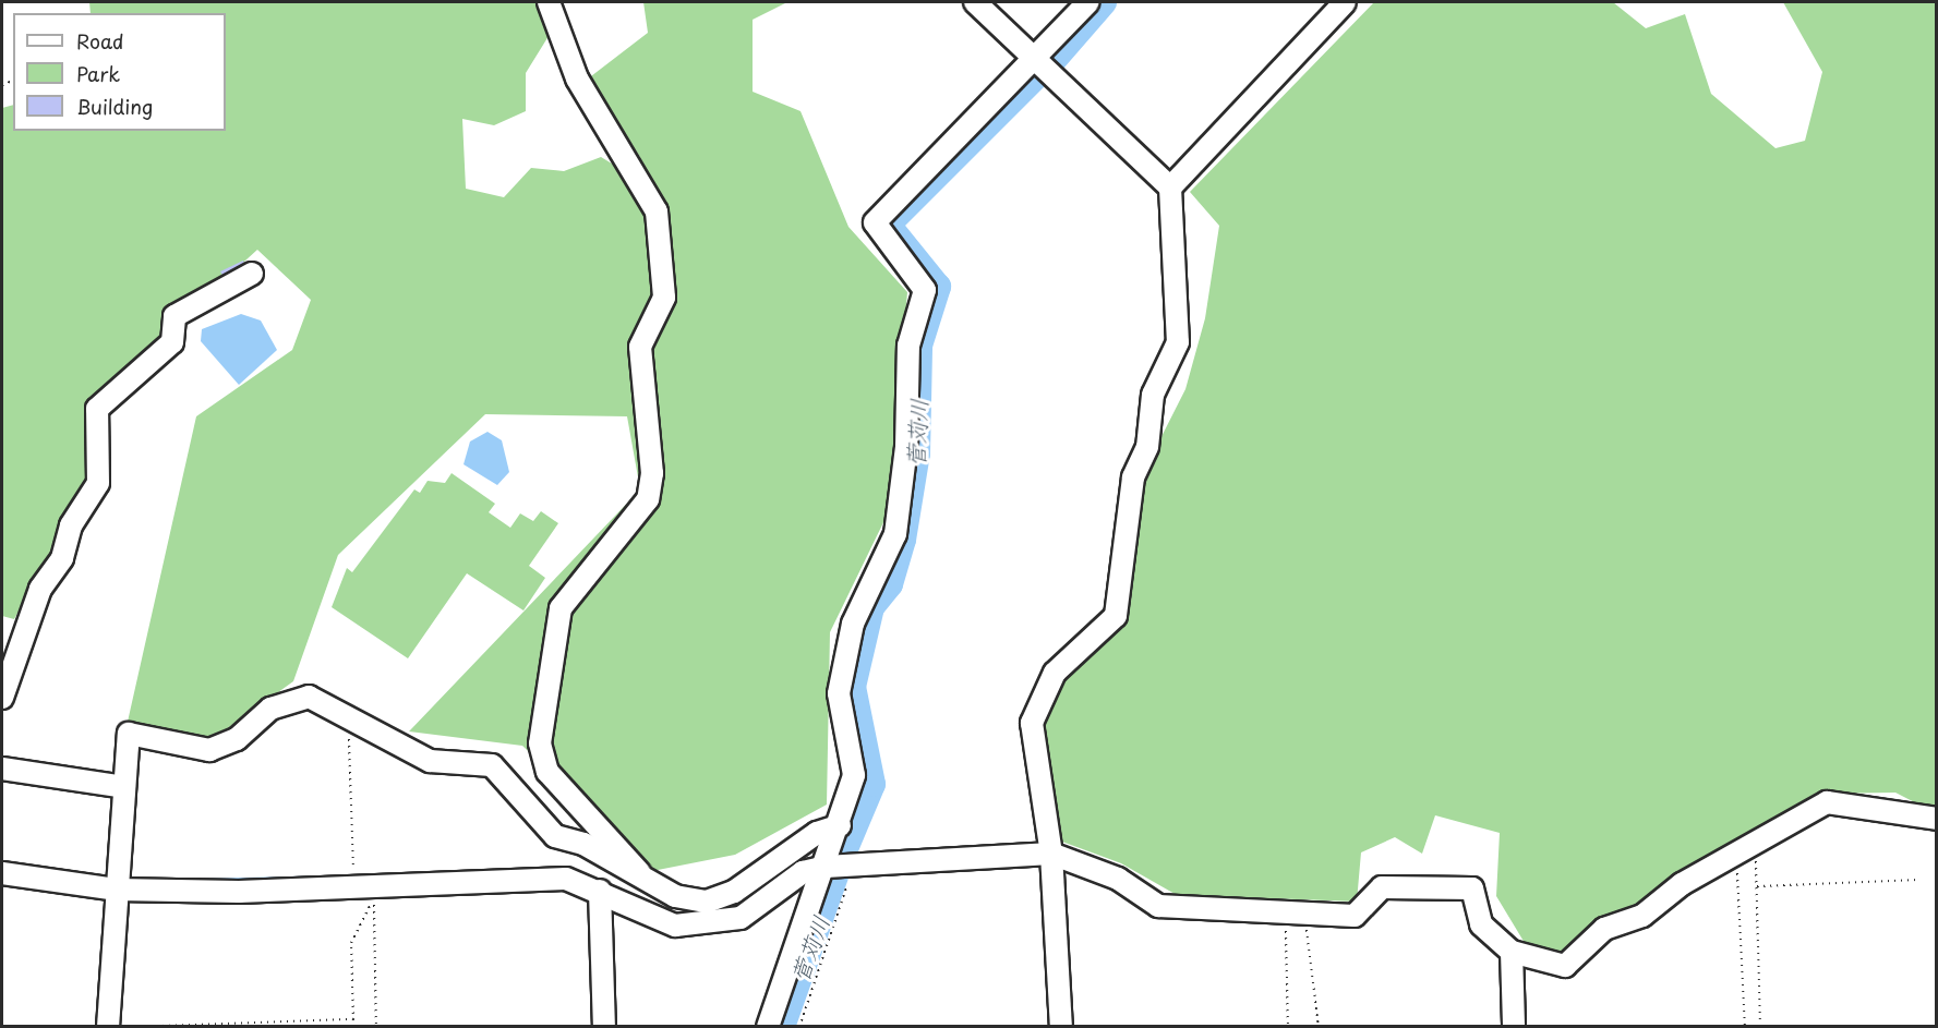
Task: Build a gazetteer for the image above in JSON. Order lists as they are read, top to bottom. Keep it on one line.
{"water":["菅苅川"],"legend":["Road","Park","Building"]}
